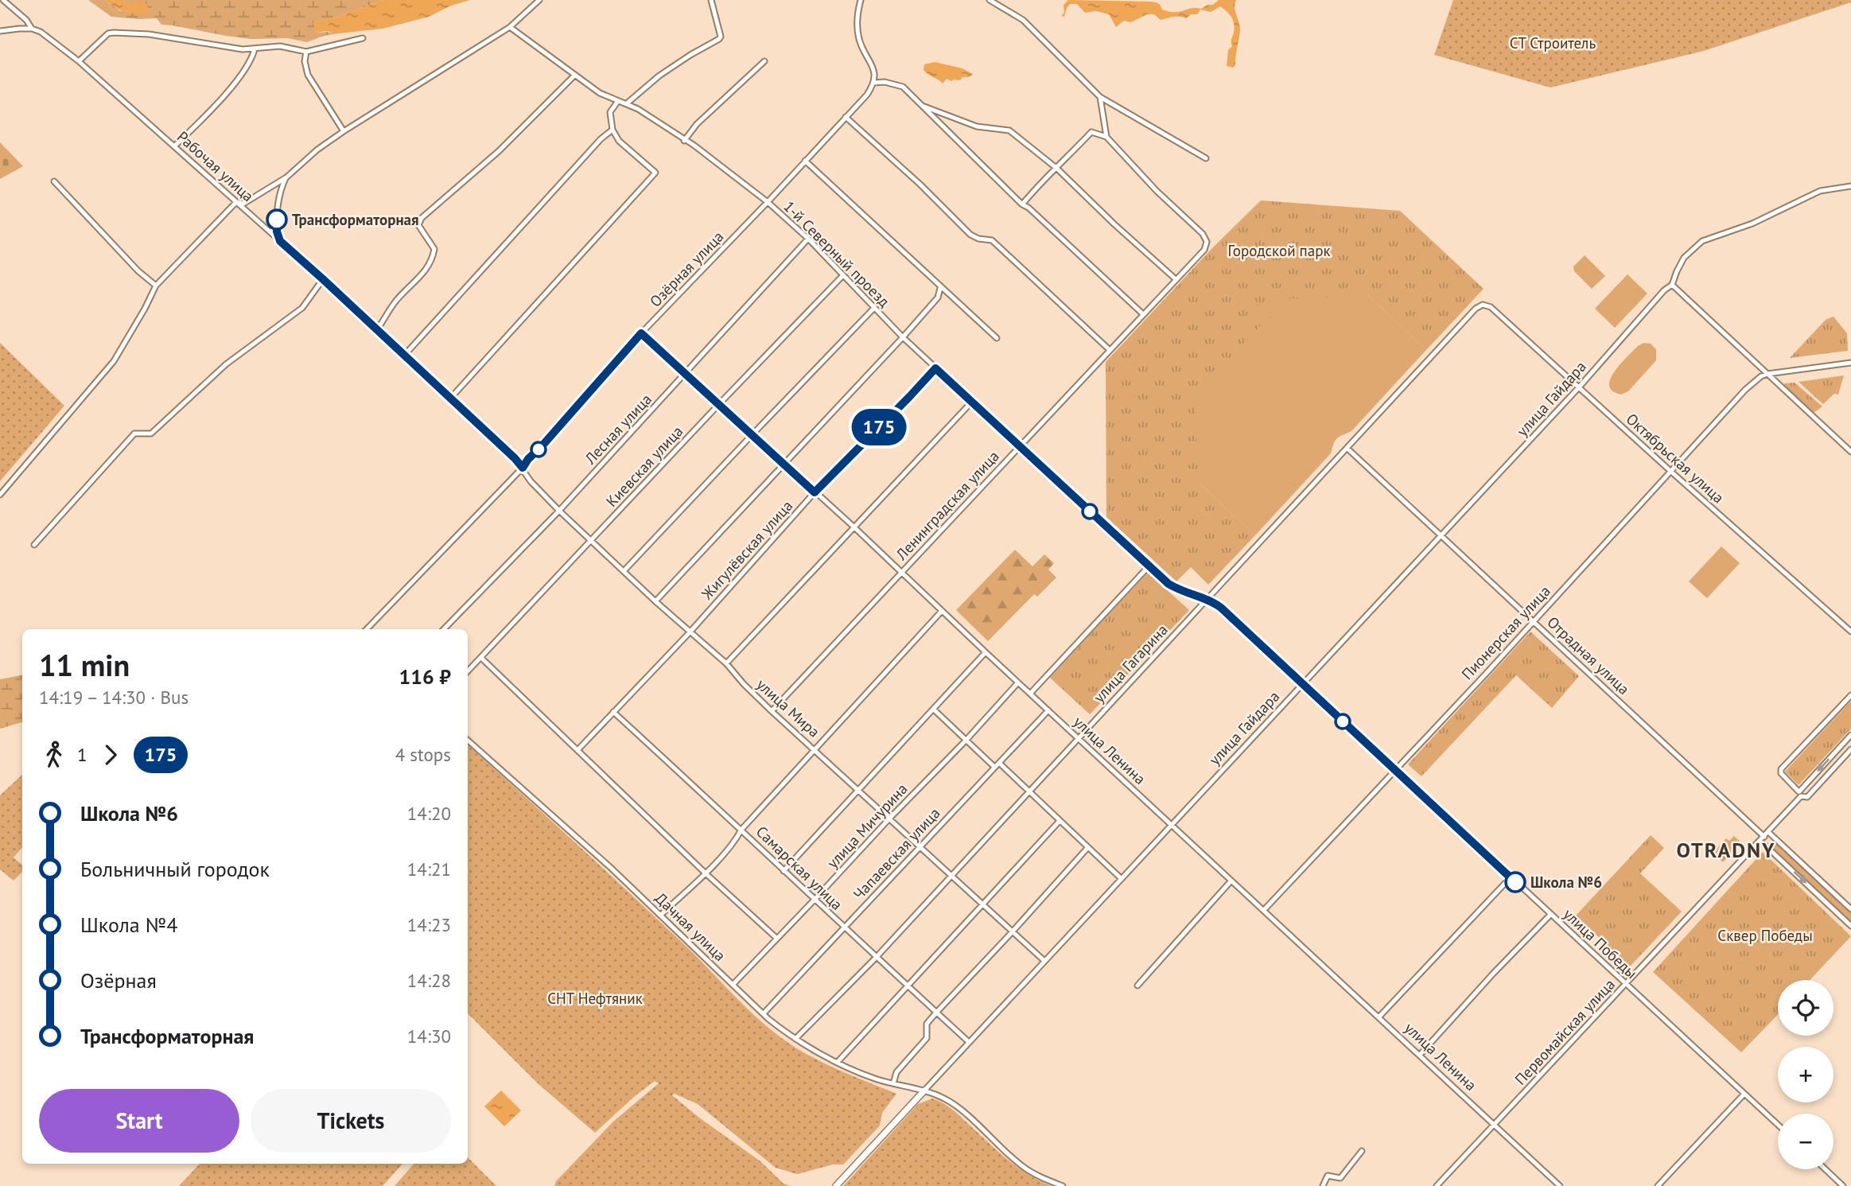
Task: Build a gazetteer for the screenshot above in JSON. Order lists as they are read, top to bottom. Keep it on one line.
{"streets":{"street":["Рабочая улица","1-й Северный проезд","Озёрная улица","улица Гайдара","Лесная улица","Октябрьская улица","Киевская улица","Ленинградская улица","Жигулёвская улица","Пионерская улица","Отрадная улица","улица Гагарина","улица Мира","улица Ленина","улица Мичурина","Чапаевская улица","Самарская улица","Дачная улица","улица Победы","Первомайская улица"]},"crossings":[["Рабочая улица","Озёрная улица"],["Рабочая улица","улица Мира"],["1-й Северный проезд","Озёрная улица"],["1-й Северный проезд","Лесная улица"],["1-й Северный проезд","Киевская улица"],["1-й Северный проезд","Ленинградская улица"],["1-й Северный проезд","Жигулёвская улица"],["1-й Северный проезд","улица Победы"],["Озёрная улица","улица Мира"],["Озёрная улица","улица Ленина"],["улица Гайдара","Октябрьская улица"],["улица Гайдара","Отрадная улица"],["улица Гайдара","улица Мира"],["улица Гайдара","улица Ленина"],["улица Гайдара","Самарская улица"],["улица Гайдара","Дачная улица"],["улица Гайдара","улица Победы"],["Лесная улица","улица Мира"],["Лесная улица","улица Ленина"],["Октябрьская улица","Пионерская улица"],["Октябрьская улица","улица Гагарина"],["Киевская улица","улица Мира"],["Киевская улица","улица Ленина"],["Ленинградская улица","улица Мира"],["Ленинградская улица","улица Ленина"],["Ленинградская улица","улица Победы"],["Жигулёвская улица","улица Мира"],["Жигулёвская улица","улица Ленина"],["Жигулёвская улица","Самарская улица"],["Пионерская улица","Отрадная улица"],["Пионерская улица","улица Ленина"],["Пионерская улица","улица Победы"],["Отрадная улица","улица Гагарина"],["Отрадная улица","Первомайская улица"],["улица Гагарина","улица Мира"],["улица Гагарина","улица Ленина"],["улица Гагарина","Самарская улица"],["улица Гагарина","Дачная улица"],["улица Гагарина","улица Победы"],["улица Мира","улица Мичурина"],["улица Мира","Чапаевская улица"],["улица Ленина","улица Мичурина"],["улица Ленина","Чапаевская улица"],["улица Ленина","Первомайская улица"],["улица Мичурина","Самарская улица"],["улица Мичурина","Дачная улица"],["Чапаевская улица","Самарская улица"],["Чапаевская улица","Дачная улица"],["улица Победы","Первомайская улица"]],"districts":["OTRADNY"],"parks":["СТ Строитель","Городской парк","Сквер Победы","СНТ Нефтяник"],"places":["Трансформаторная","Школа №6"],"lines":["bus line 175"],"page":{"on_map":"175","heading":["11 min","14:19 – 14:30 · Bus","116 ₽"],"legs":["1","175","4 stops"],"list":[{"name":"Школа №6","value":"14:20"},{"name":"Больничный городок","value":"14:21"},{"name":"Школа №4","value":"14:23"},{"name":"Озёрная","value":"14:28"},{"name":"Трансформаторная","value":"14:30"}],"map_buttons":["+","−"],"buttons":["Start","Tickets"]}}
